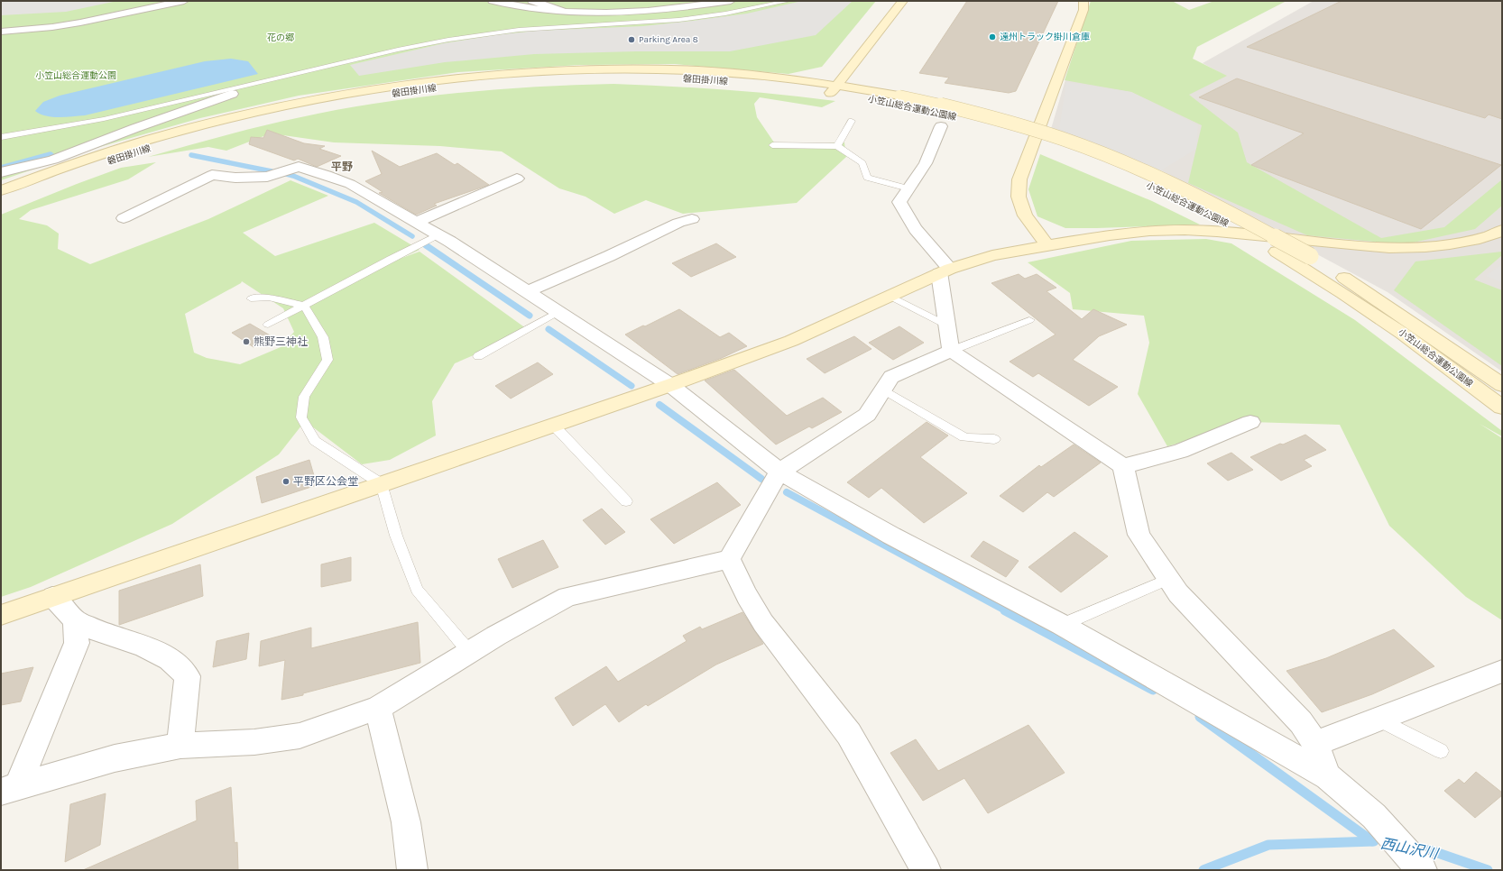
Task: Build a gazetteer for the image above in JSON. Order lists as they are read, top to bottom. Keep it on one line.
{"streets":{"main road":["磐田掛川線","小笠山総合運動公園線"]},"crossings":[["磐田掛川線","小笠山総合運動公園線"]],"districts":["平野"],"water":["西山沢川"],"parks":["花の郷","小笠山総合運動公園"],"places":["遠州トラック掛川倉庫","Parking Area 8","熊野三神社","平野区公会堂"]}
